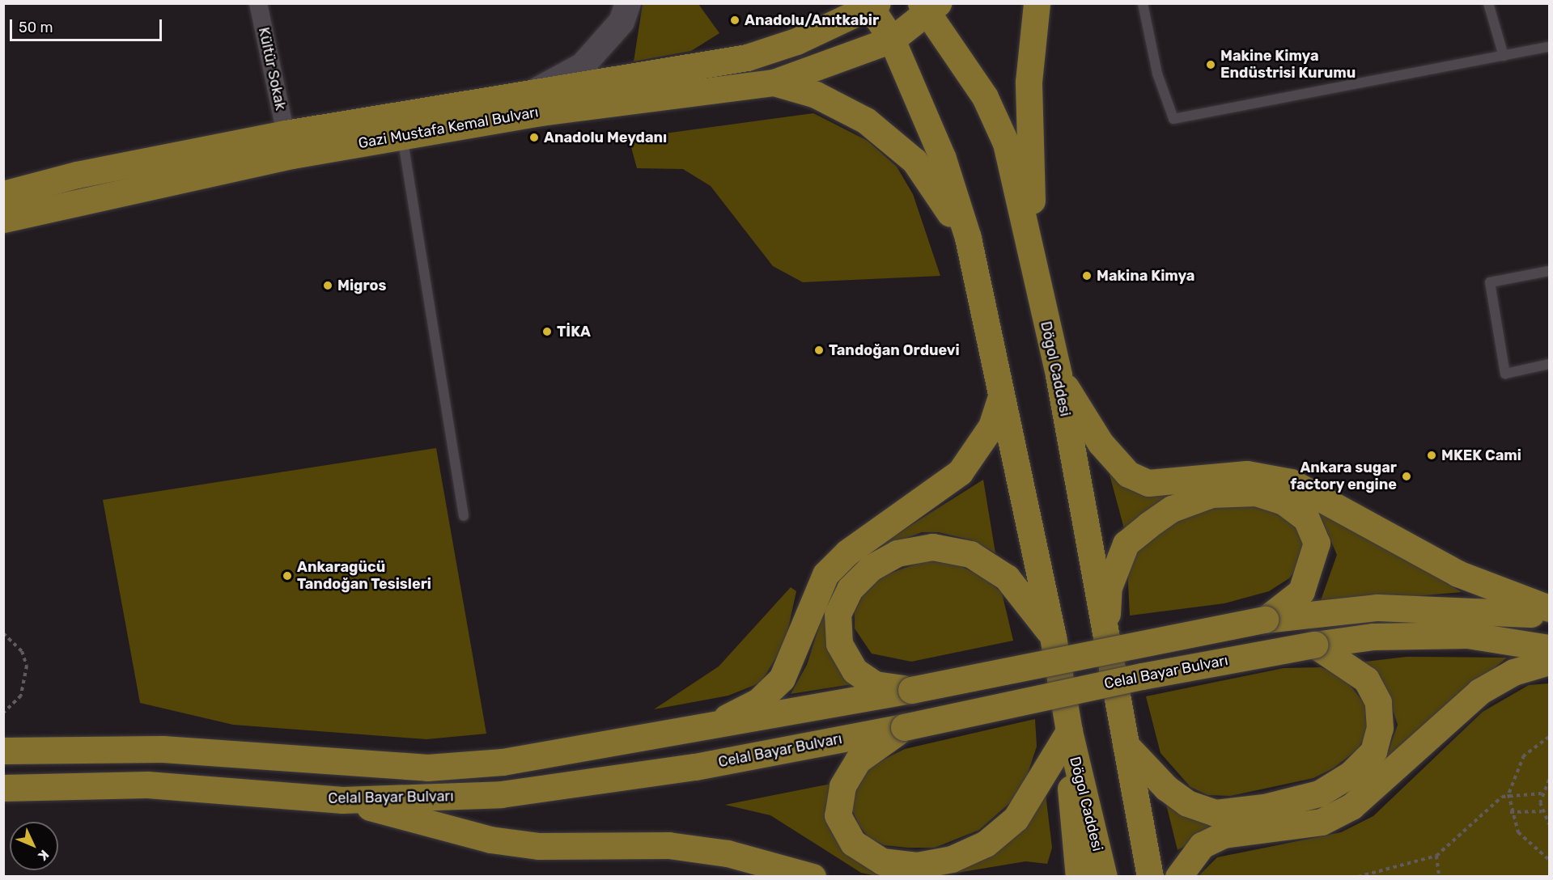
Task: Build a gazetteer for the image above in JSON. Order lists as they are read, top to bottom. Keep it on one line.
{"streets":{"main road":["Gazi Mustafa Kemal Bulvarı","Dögol Caddesi","Celal Bayar Bulvarı"],"street":["Kültür Sokak"]},"crossings":[["Kültür Sokak","Gazi Mustafa Kemal Bulvarı"],["Gazi Mustafa Kemal Bulvarı","Dögol Caddesi"]],"places":["Anadolu/Anıtkabir","Makine Kimya Endüstrisi Kurumu","Anadolu Meydanı","Makina Kimya","Migros","TİKA","Tandoğan Orduevi","MKEK Cami","Ankara sugar factory engine","Ankaragücü Tandoğan Tesisleri"],"scale_bar":"50 m","north":"bottom right"}
